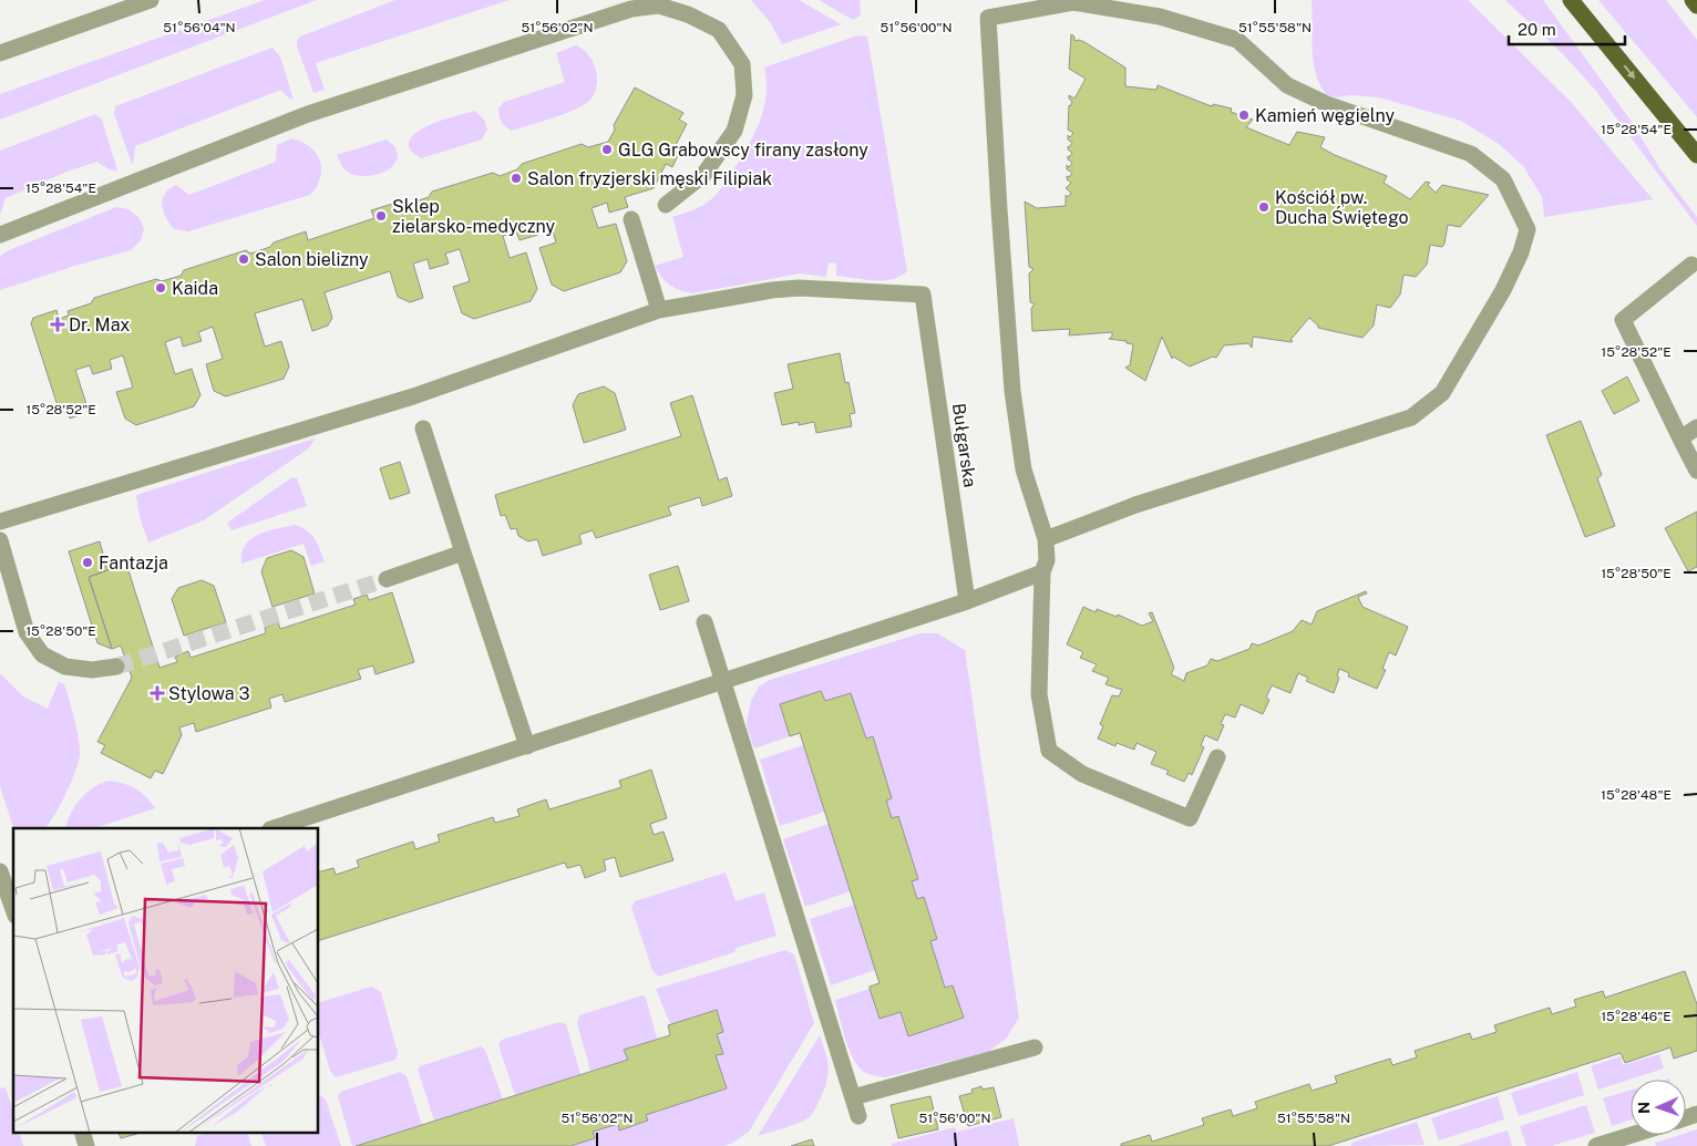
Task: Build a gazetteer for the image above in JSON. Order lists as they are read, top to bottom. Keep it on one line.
{"streets":{"street":["Bułgarska"]},"places":{"other":["Kamień węgielny","GLG Grabowscy firany zasłony","Salon fryzjerski męski Filipiak","Kościół pw. Ducha Świętego","Sklep zielarsko-medyczny","Salon bielizny","Kaida","Fantazja"],"health":["Dr. Max","Stylowa 3"]},"scale_bar":"20 m","north":"left","coordinates":["51°56'04\"N","51°56'02\"N","51°56'00\"N","51°55'58\"N","15°28'54\"E","15°28'52\"E","15°28'50\"E","15°28'48\"E","15°28'46\"E"]}
